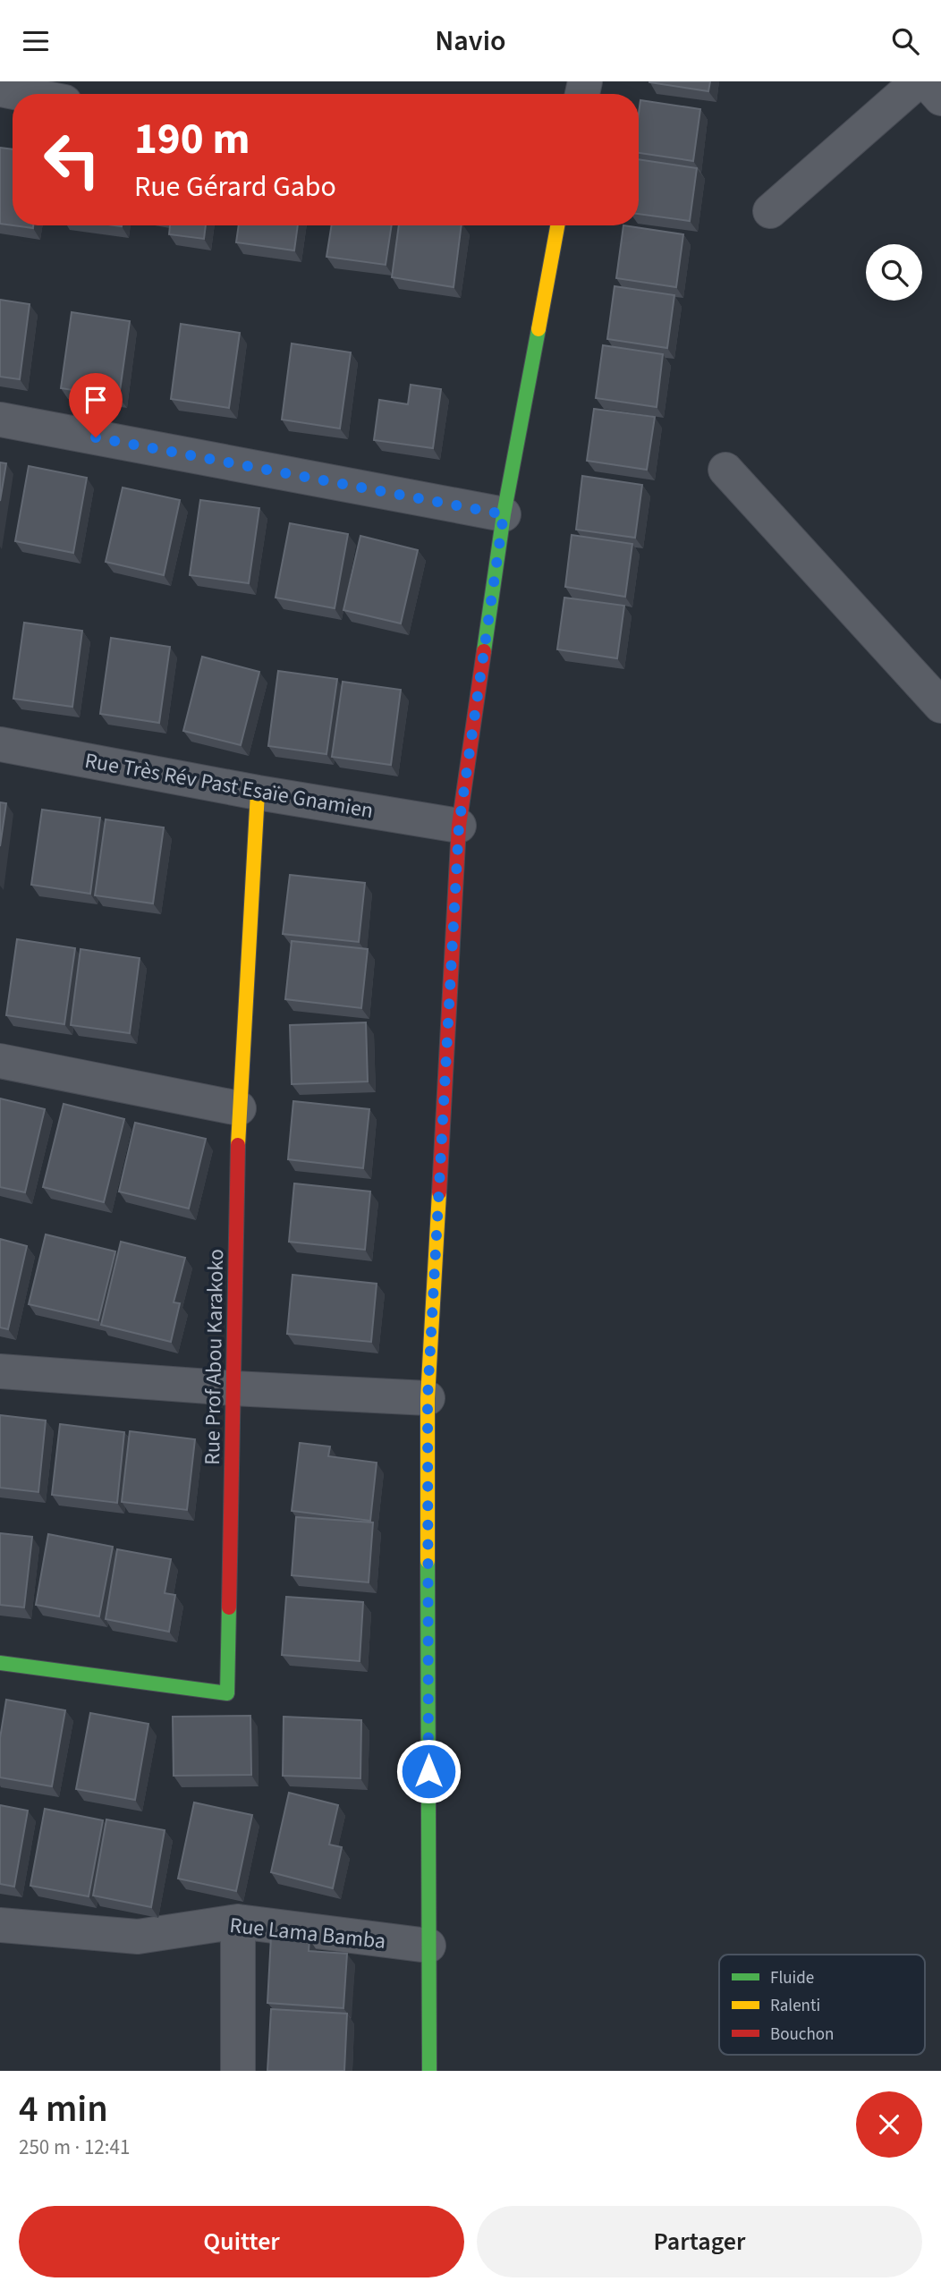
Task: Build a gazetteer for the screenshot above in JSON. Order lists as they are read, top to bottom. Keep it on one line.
{"streets":{"street":["Rue Très Rév Past Esaïe Gnamien","Rue Prof Abou Karakoko","Rue Lama Bamba"]},"crossings":[["Rue Très Rév Past Esaïe Gnamien","Rue Prof Abou Karakoko"]],"legend":["Fluide","Ralenti","Bouchon"],"page":{"header":"Navio","turn":["190 m","Rue Gérard Gabo"],"heading":["4 min","250 m · 12:41"],"buttons":["Quitter","Partager"]}}
